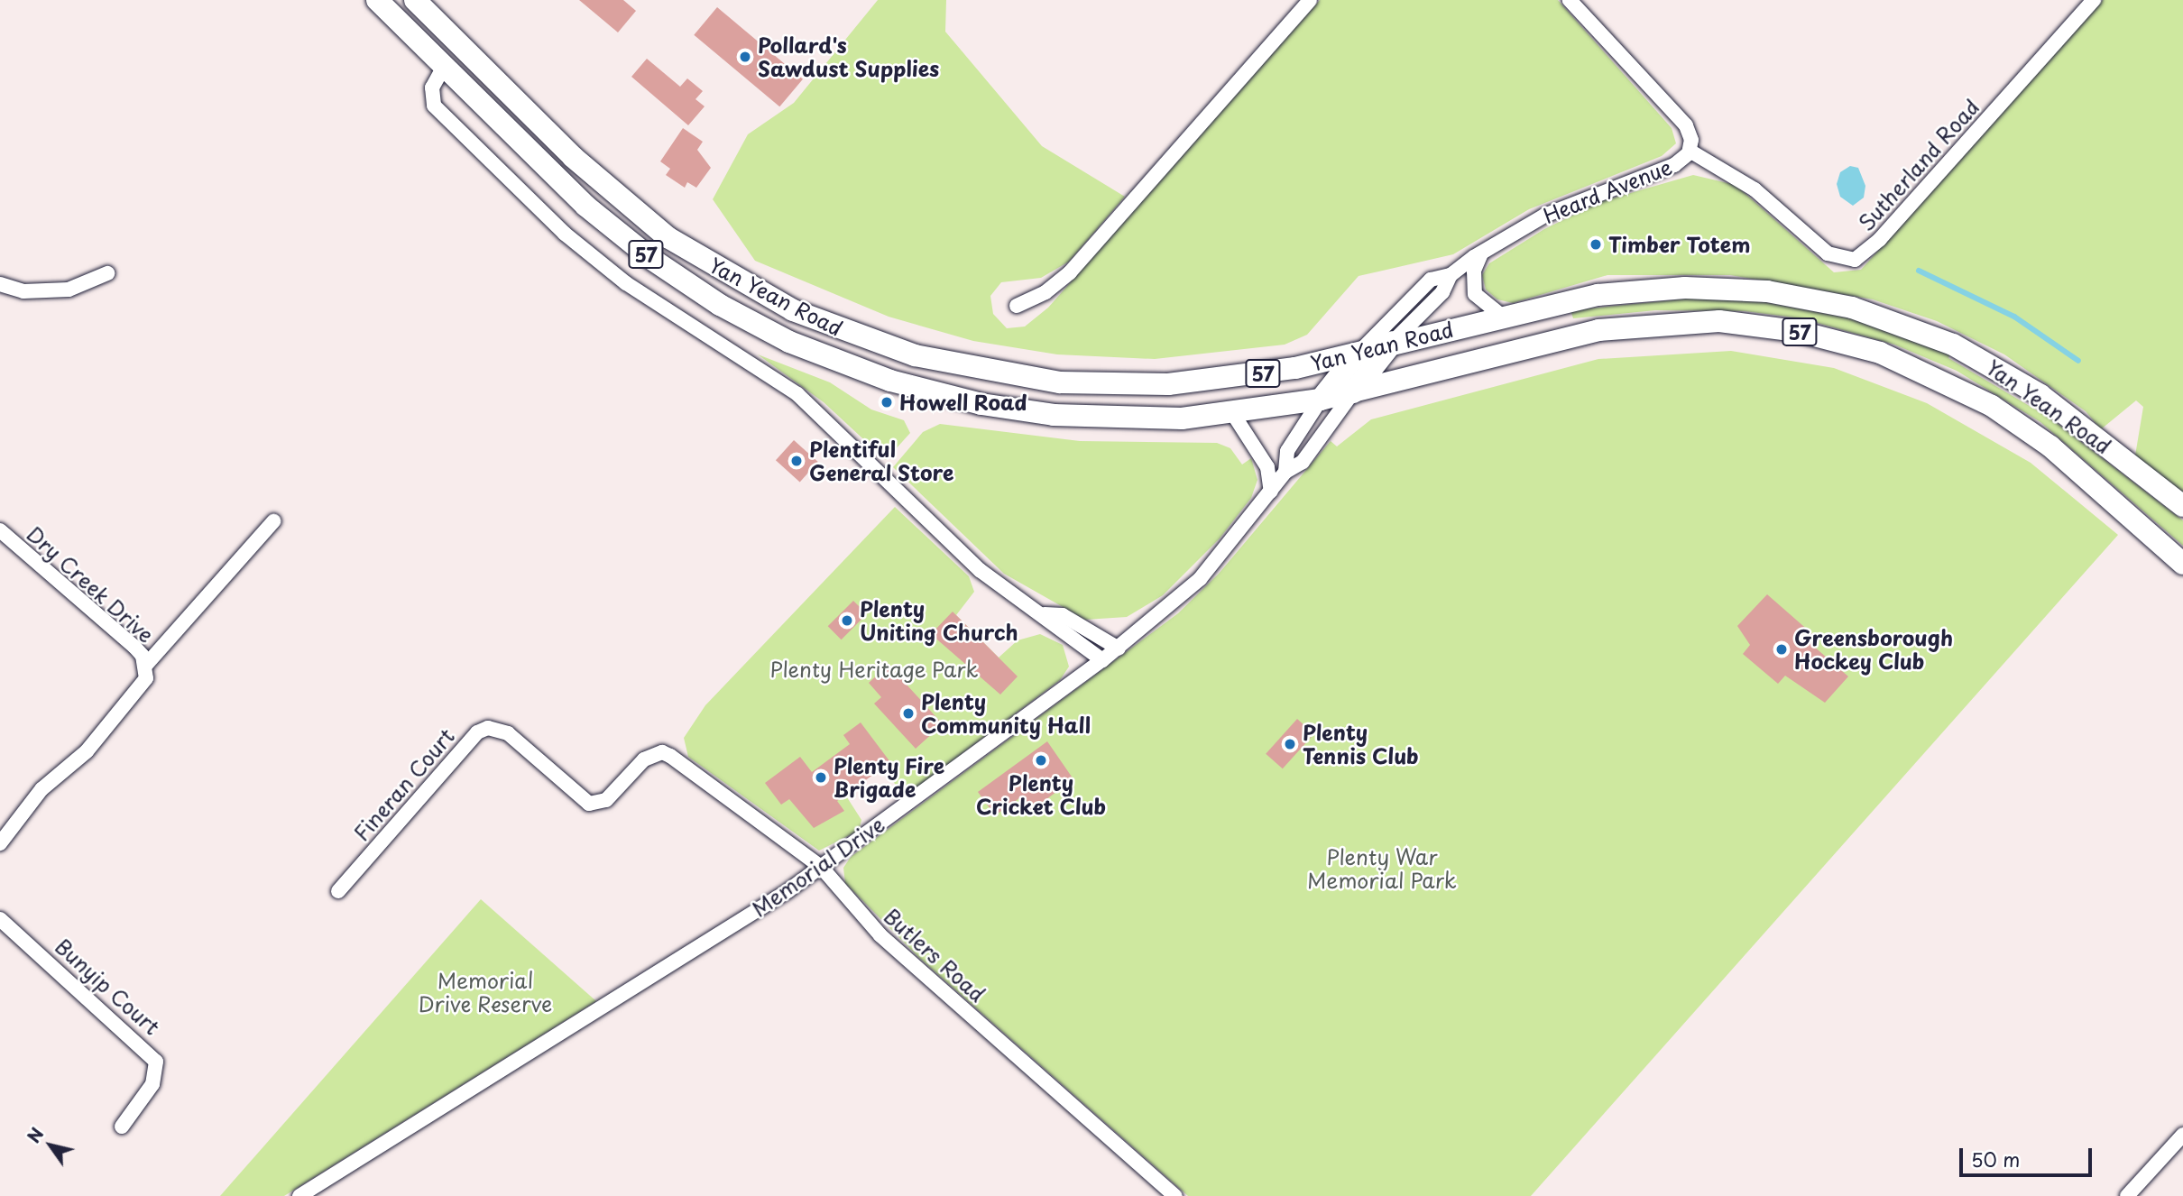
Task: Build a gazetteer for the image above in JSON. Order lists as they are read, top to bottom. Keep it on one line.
{"streets":{"main road":["Heard Avenue","57","Yan Yean Road","Memorial Drive"],"street":["Sutherland Road","Dry Creek Drive","Fineran Court","Butlers Road","Bunyip Court"]},"crossings":[["Sutherland Road","Heard Avenue"],["Heard Avenue","Yan Yean Road"],["Heard Avenue","Memorial Drive"],["Yan Yean Road","Memorial Drive"],["Fineran Court","Butlers Road"],["Memorial Drive","Butlers Road"]],"parks":["Plenty Heritage Park","Plenty War Memorial Park","Memorial Drive Reserve"],"places":["Pollard's Sawdust Supplies","Timber Totem","Howell Road","Plentiful General Store","Plenty Uniting Church","Greensborough Hockey Club","Plenty Community Hall","Plenty Tennis Club","Plenty Cricket Club","Plenty Fire Brigade"],"scale_bar":"50 m","north":"top left"}
